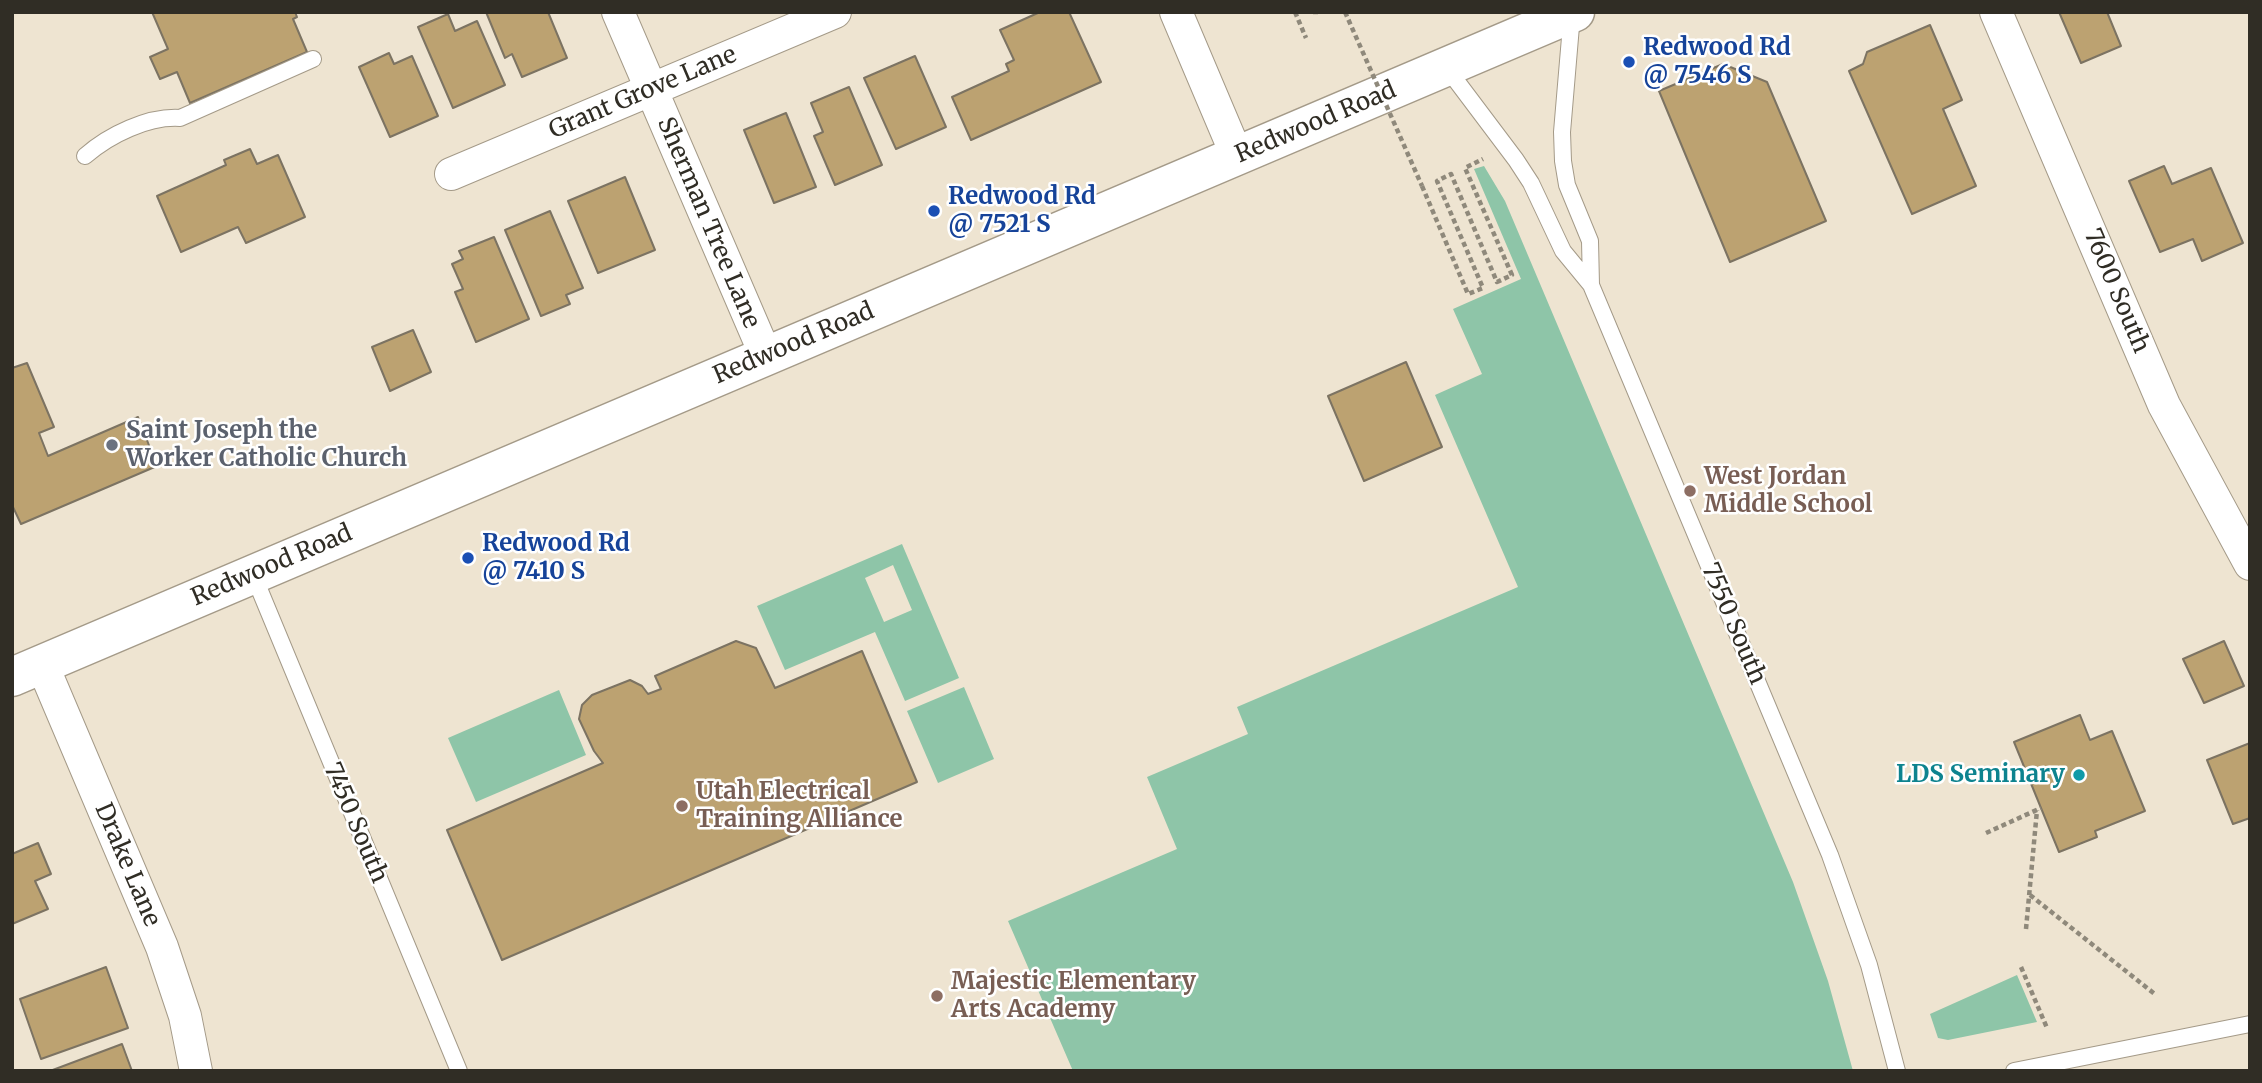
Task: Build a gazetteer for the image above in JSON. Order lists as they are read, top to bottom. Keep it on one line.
{"streets":{"main road":["Redwood Road"],"street":["Grant Grove Lane","Sherman Tree Lane","7600 South","Drake Lane"],"lane":["7550 South","7450 South"]},"crossings":[["Grant Grove Lane","Sherman Tree Lane"],["Redwood Road","Sherman Tree Lane"],["Redwood Road","7550 South"],["Redwood Road","7450 South"],["Redwood Road","Drake Lane"]],"places":["Redwood Rd @ 7546 S","Redwood Rd @ 7521 S","Saint Joseph the Worker Catholic Church","West Jordan Middle School","Redwood Rd @ 7410 S","LDS Seminary","Utah Electrical Training Alliance","Majestic Elementary Arts Academy"]}
